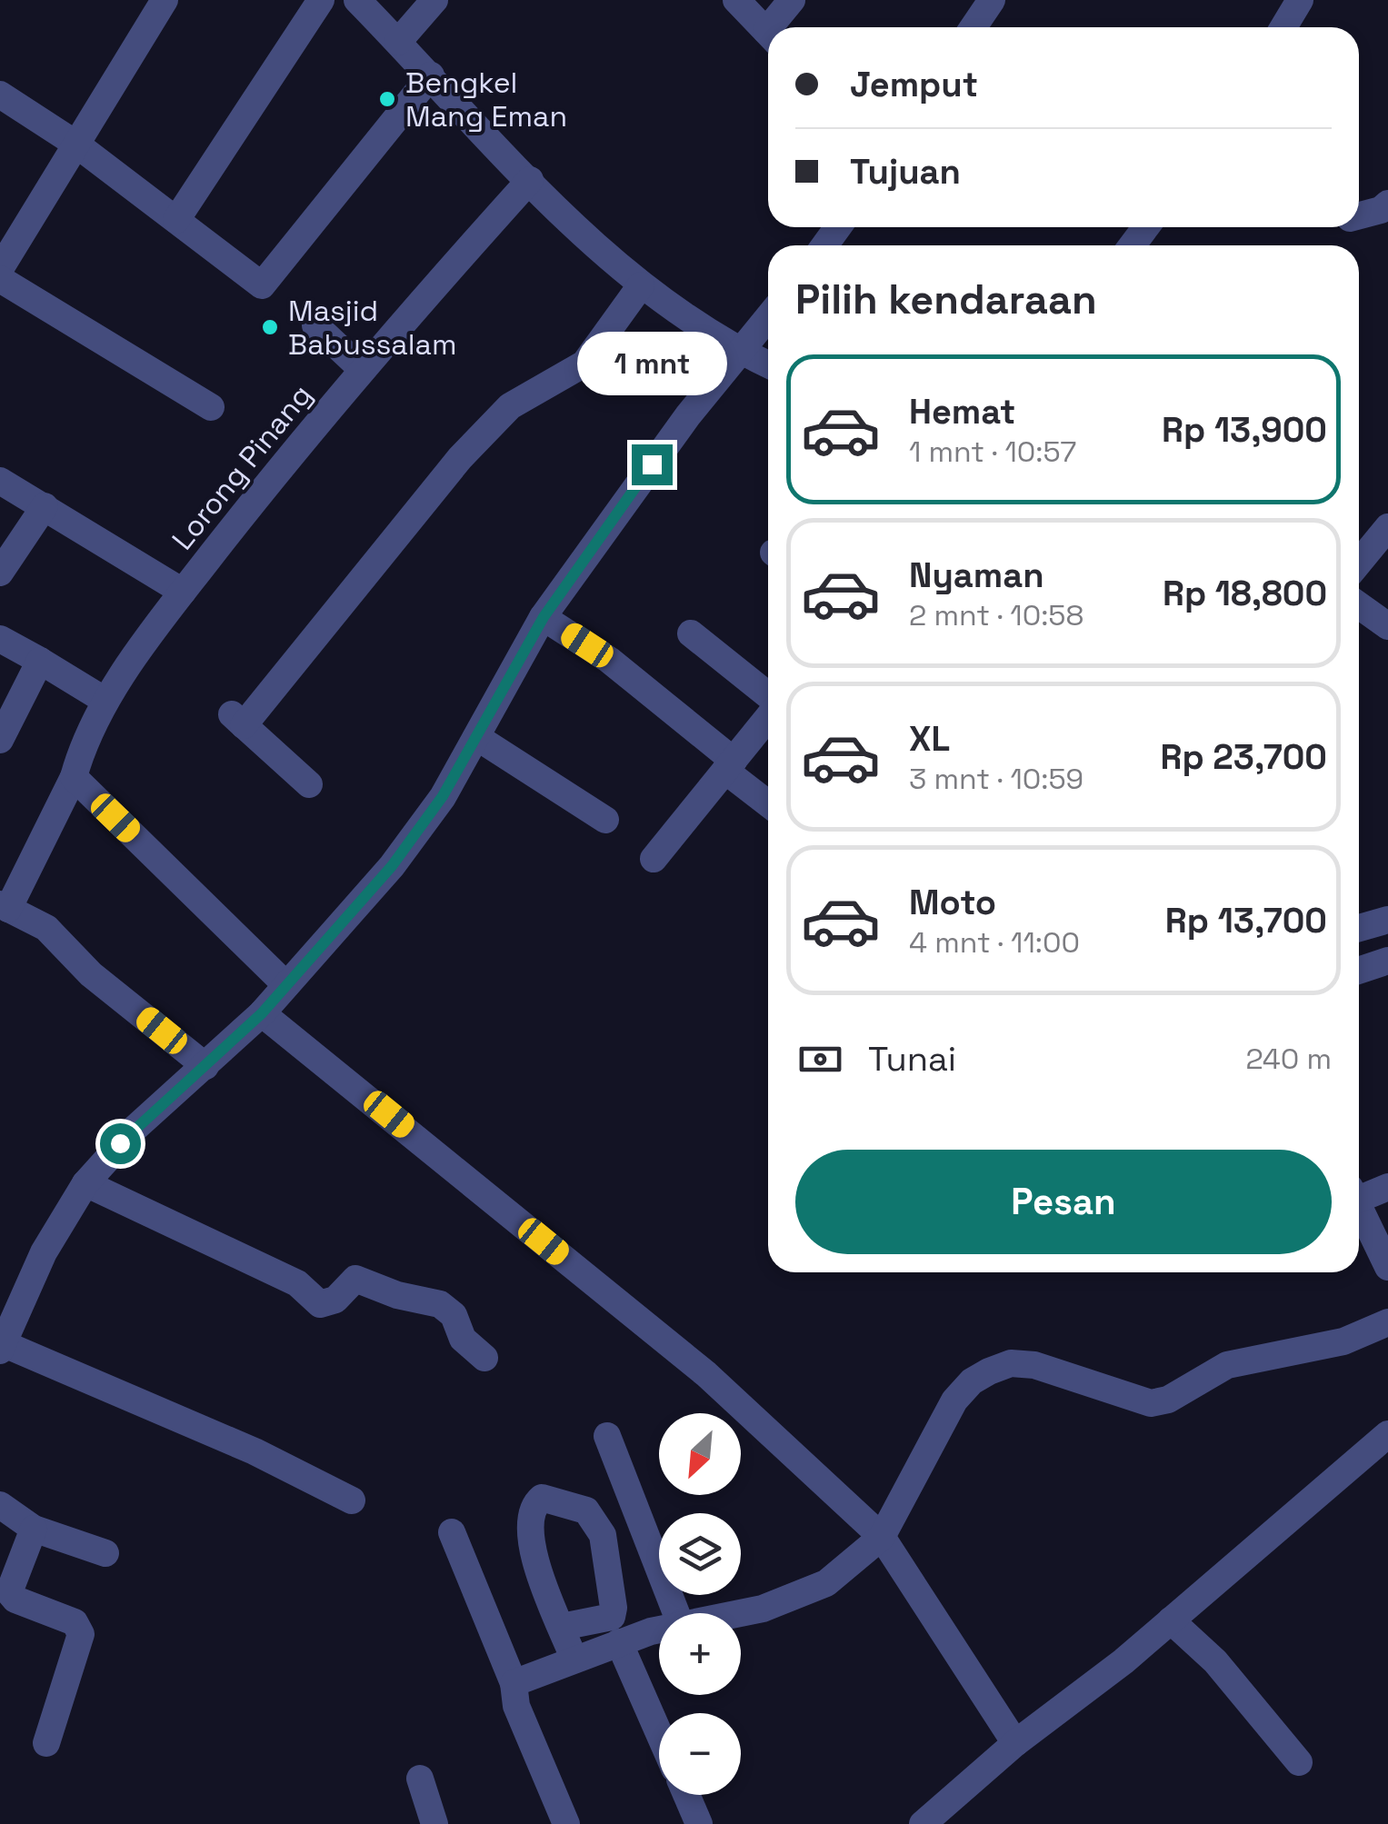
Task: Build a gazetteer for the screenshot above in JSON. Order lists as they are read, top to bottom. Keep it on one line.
{"streets":{"street":["Lorong Pinang"]},"places":["Bengkel Mang Eman","Masjid Babussalam"],"north":"bottom left","page":{"banner":["Jemput","Tujuan"],"heading":"Pilih kendaraan","bubble":"1 mnt","list":[{"name":"Hemat","note":"1 mnt · 10:57","value":"Rp 13,900"},{"name":"Nyaman","note":"2 mnt · 10:58","value":"Rp 18,800"},{"name":"XL","note":"3 mnt · 10:59","value":"Rp 23,700"},{"name":"Moto","note":"4 mnt · 11:00","value":"Rp 13,700"}],"pay":["Tunai","240 m"],"buttons":"Pesan","map_buttons":["+","−"]}}
